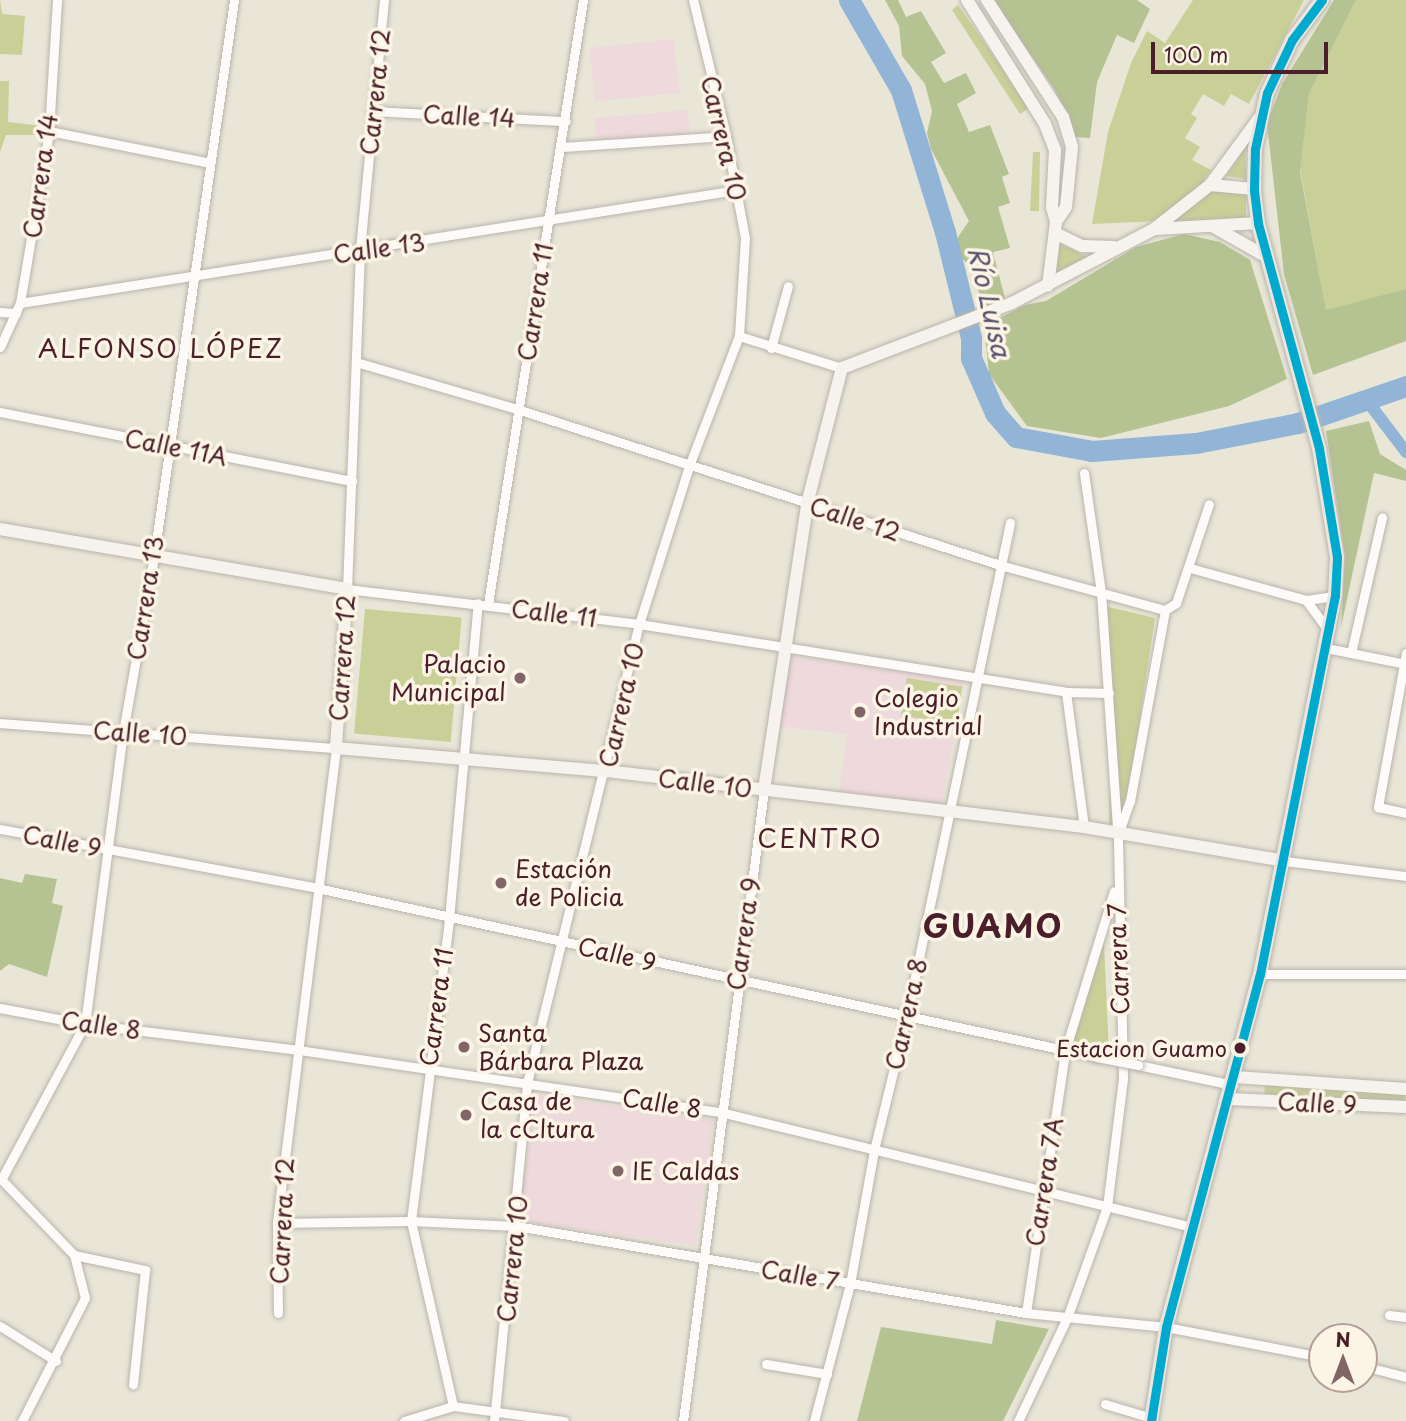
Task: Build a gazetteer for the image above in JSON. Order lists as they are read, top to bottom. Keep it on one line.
{"streets":{"street":["Carrera 12","Calle 14","Carrera 10","Carrera 14","Calle 13","Carrera 11","Calle 11A","Calle 12","Carrera 13","Calle 11","Calle 10","Calle 9","Carrera 9","Carrera 7","Carrera 8","Calle 8","Carrera 7A","Calle 7"]},"crossings":[["Carrera 12","Calle 14"],["Carrera 12","Calle 13"],["Carrera 12","Calle 11A"],["Carrera 12","Calle 12"],["Carrera 12","Calle 11"],["Carrera 12","Calle 10"],["Carrera 12","Calle 9"],["Carrera 12","Calle 8"],["Carrera 12","Calle 7"],["Calle 14","Carrera 11"],["Carrera 10","Calle 13"],["Carrera 10","Calle 12"],["Carrera 10","Calle 11"],["Carrera 10","Calle 10"],["Carrera 10","Calle 9"],["Carrera 10","Calle 8"],["Carrera 10","Calle 7"],["Carrera 14","Calle 13"],["Calle 13","Carrera 11"],["Calle 13","Carrera 13"],["Carrera 11","Calle 12"],["Carrera 11","Calle 11"],["Carrera 11","Calle 10"],["Carrera 11","Calle 9"],["Carrera 11","Calle 8"],["Carrera 11","Calle 7"],["Calle 11A","Carrera 13"],["Calle 12","Carrera 9"],["Calle 12","Carrera 7"],["Calle 12","Carrera 8"],["Carrera 13","Calle 11"],["Carrera 13","Calle 10"],["Carrera 13","Calle 9"],["Carrera 13","Calle 8"],["Calle 11","Carrera 9"],["Calle 11","Carrera 8"],["Calle 10","Carrera 9"],["Calle 10","Carrera 7"],["Calle 10","Carrera 8"],["Calle 9","Carrera 9"],["Calle 9","Carrera 8"],["Calle 9","Carrera 7A"],["Carrera 9","Calle 8"],["Carrera 9","Calle 7"],["Carrera 7","Calle 8"],["Carrera 7","Carrera 7A"],["Carrera 7","Calle 7"],["Carrera 8","Calle 8"],["Carrera 8","Calle 7"],["Calle 8","Carrera 7A"],["Carrera 7A","Calle 7"]],"districts":["ALFONSO LÓPEZ","CENTRO","GUAMO"],"water":["Río Luisa"],"places":["Palacio Municipal","Colegio Industrial","Estación de Policia","Santa Bárbara Plaza","Estacion Guamo","Casa de la cCltura","IE Caldas"],"scale_bar":"100 m","north":"top"}
